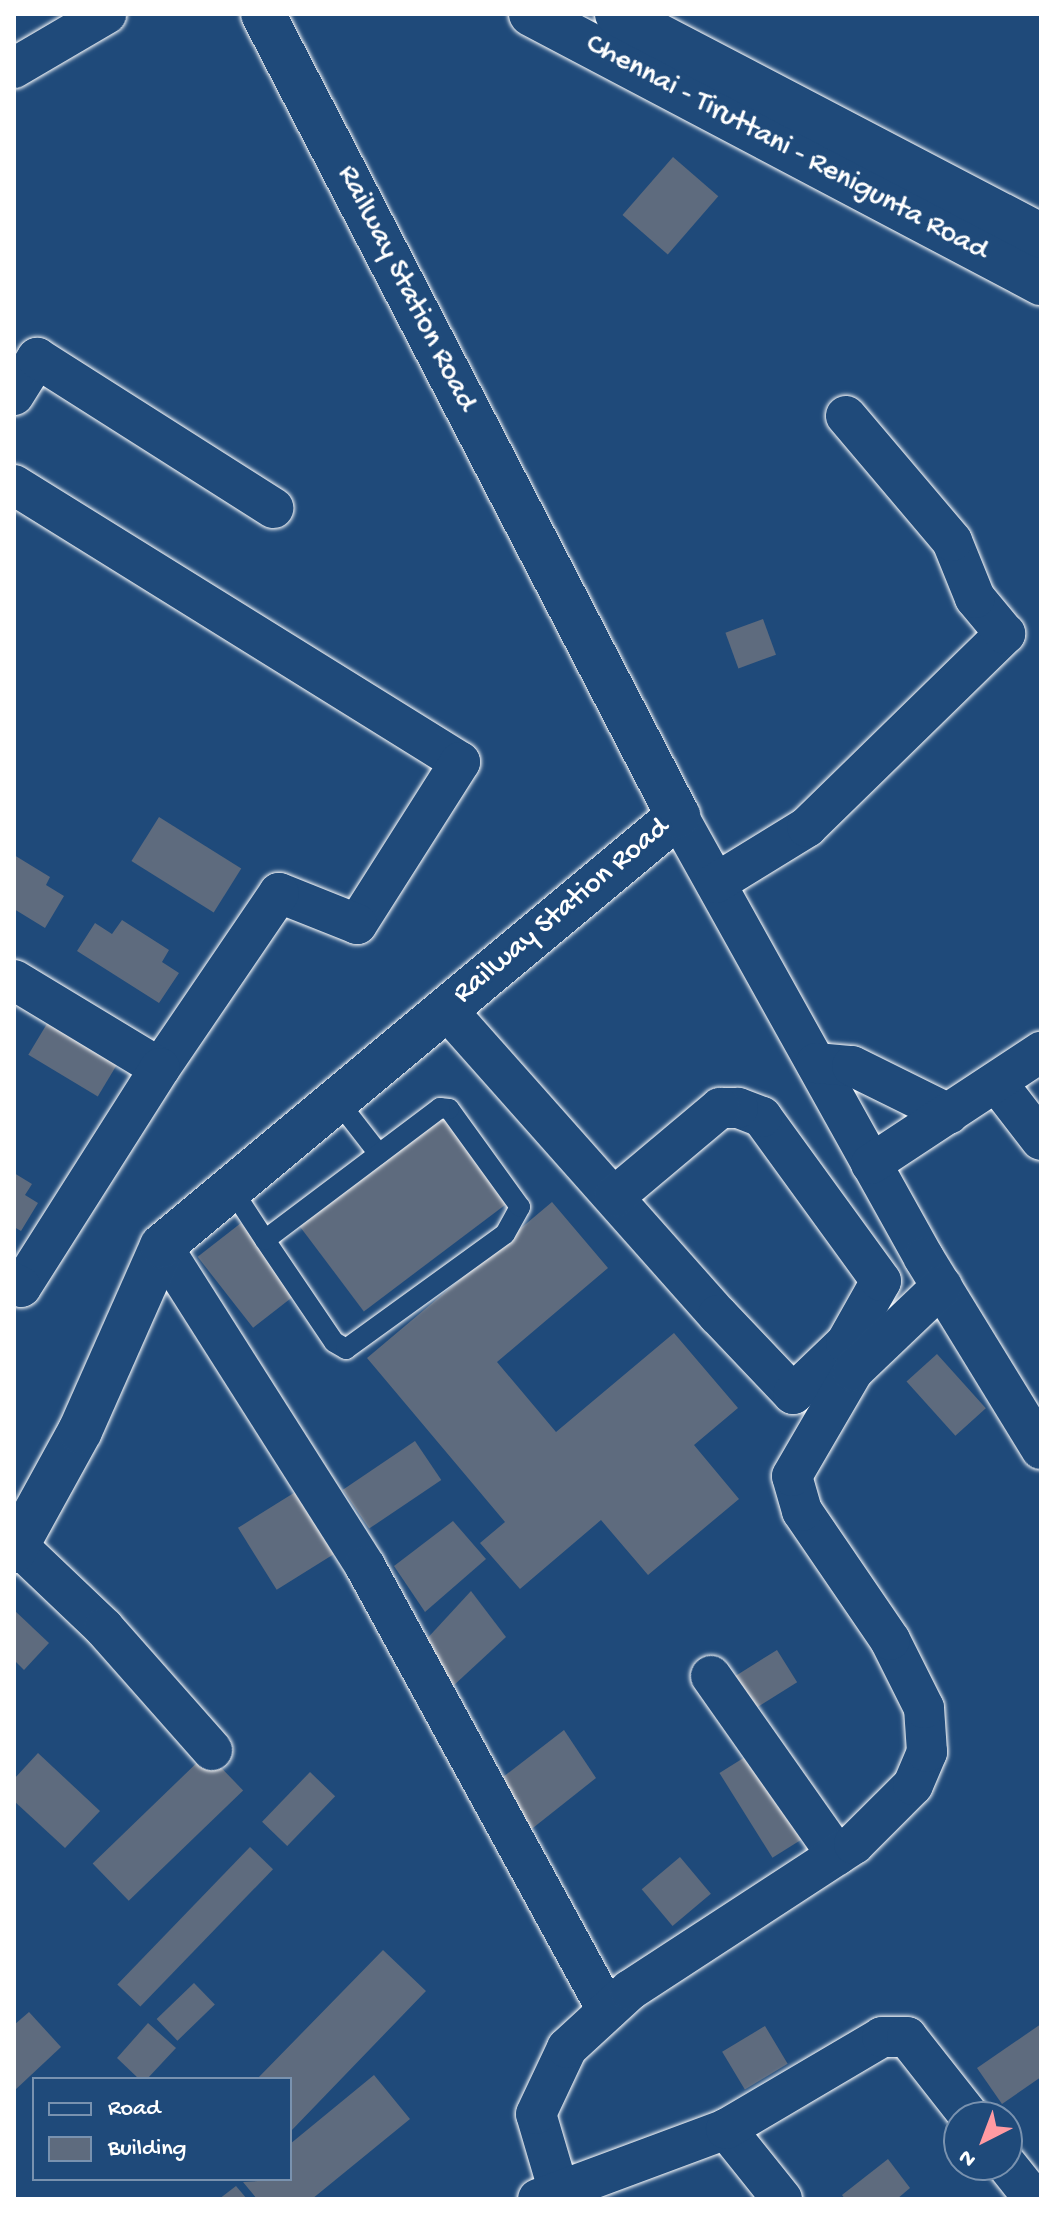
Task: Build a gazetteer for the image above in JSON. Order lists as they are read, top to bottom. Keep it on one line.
{"streets":{"street":["Chennai - Tiruttani - Renigunta Road","Railway Station Road"]},"legend":["Road","Building"],"north":"bottom left"}
